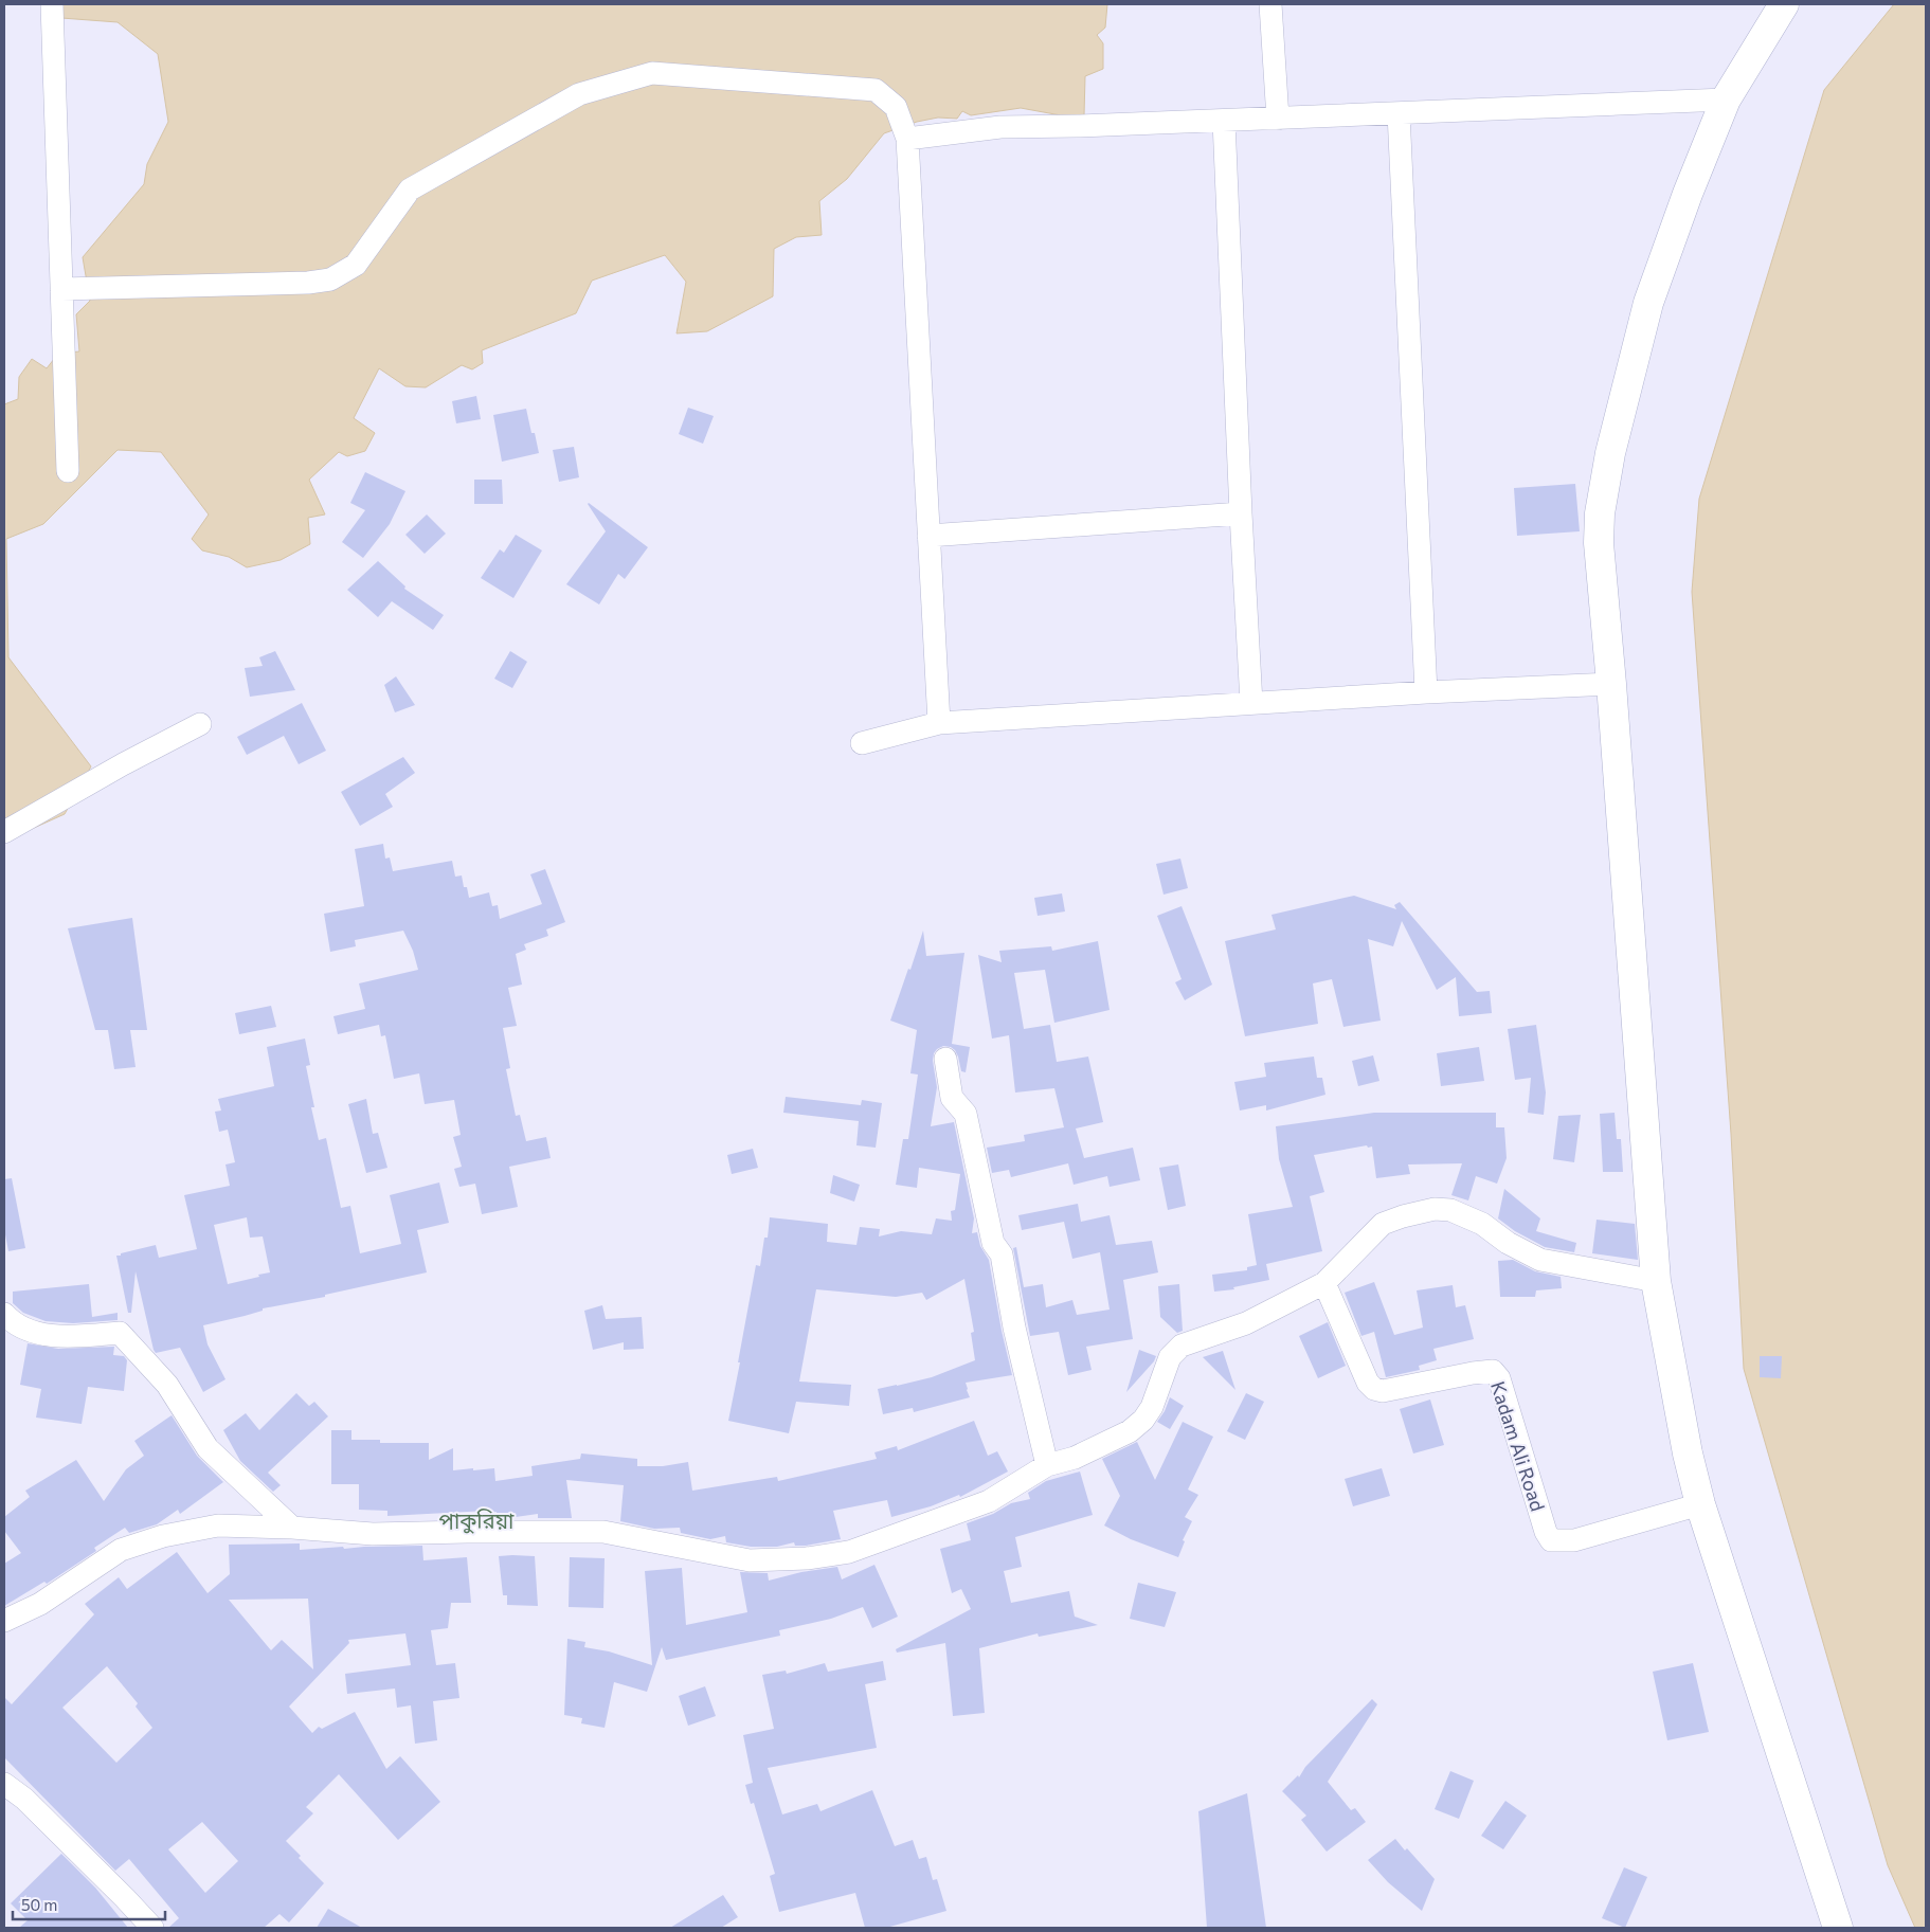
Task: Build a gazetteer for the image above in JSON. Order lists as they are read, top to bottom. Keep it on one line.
{"streets":{"street":["Kadam Ali Road"]},"districts":["পাকুরিয়া"],"scale_bar":"50 m"}
